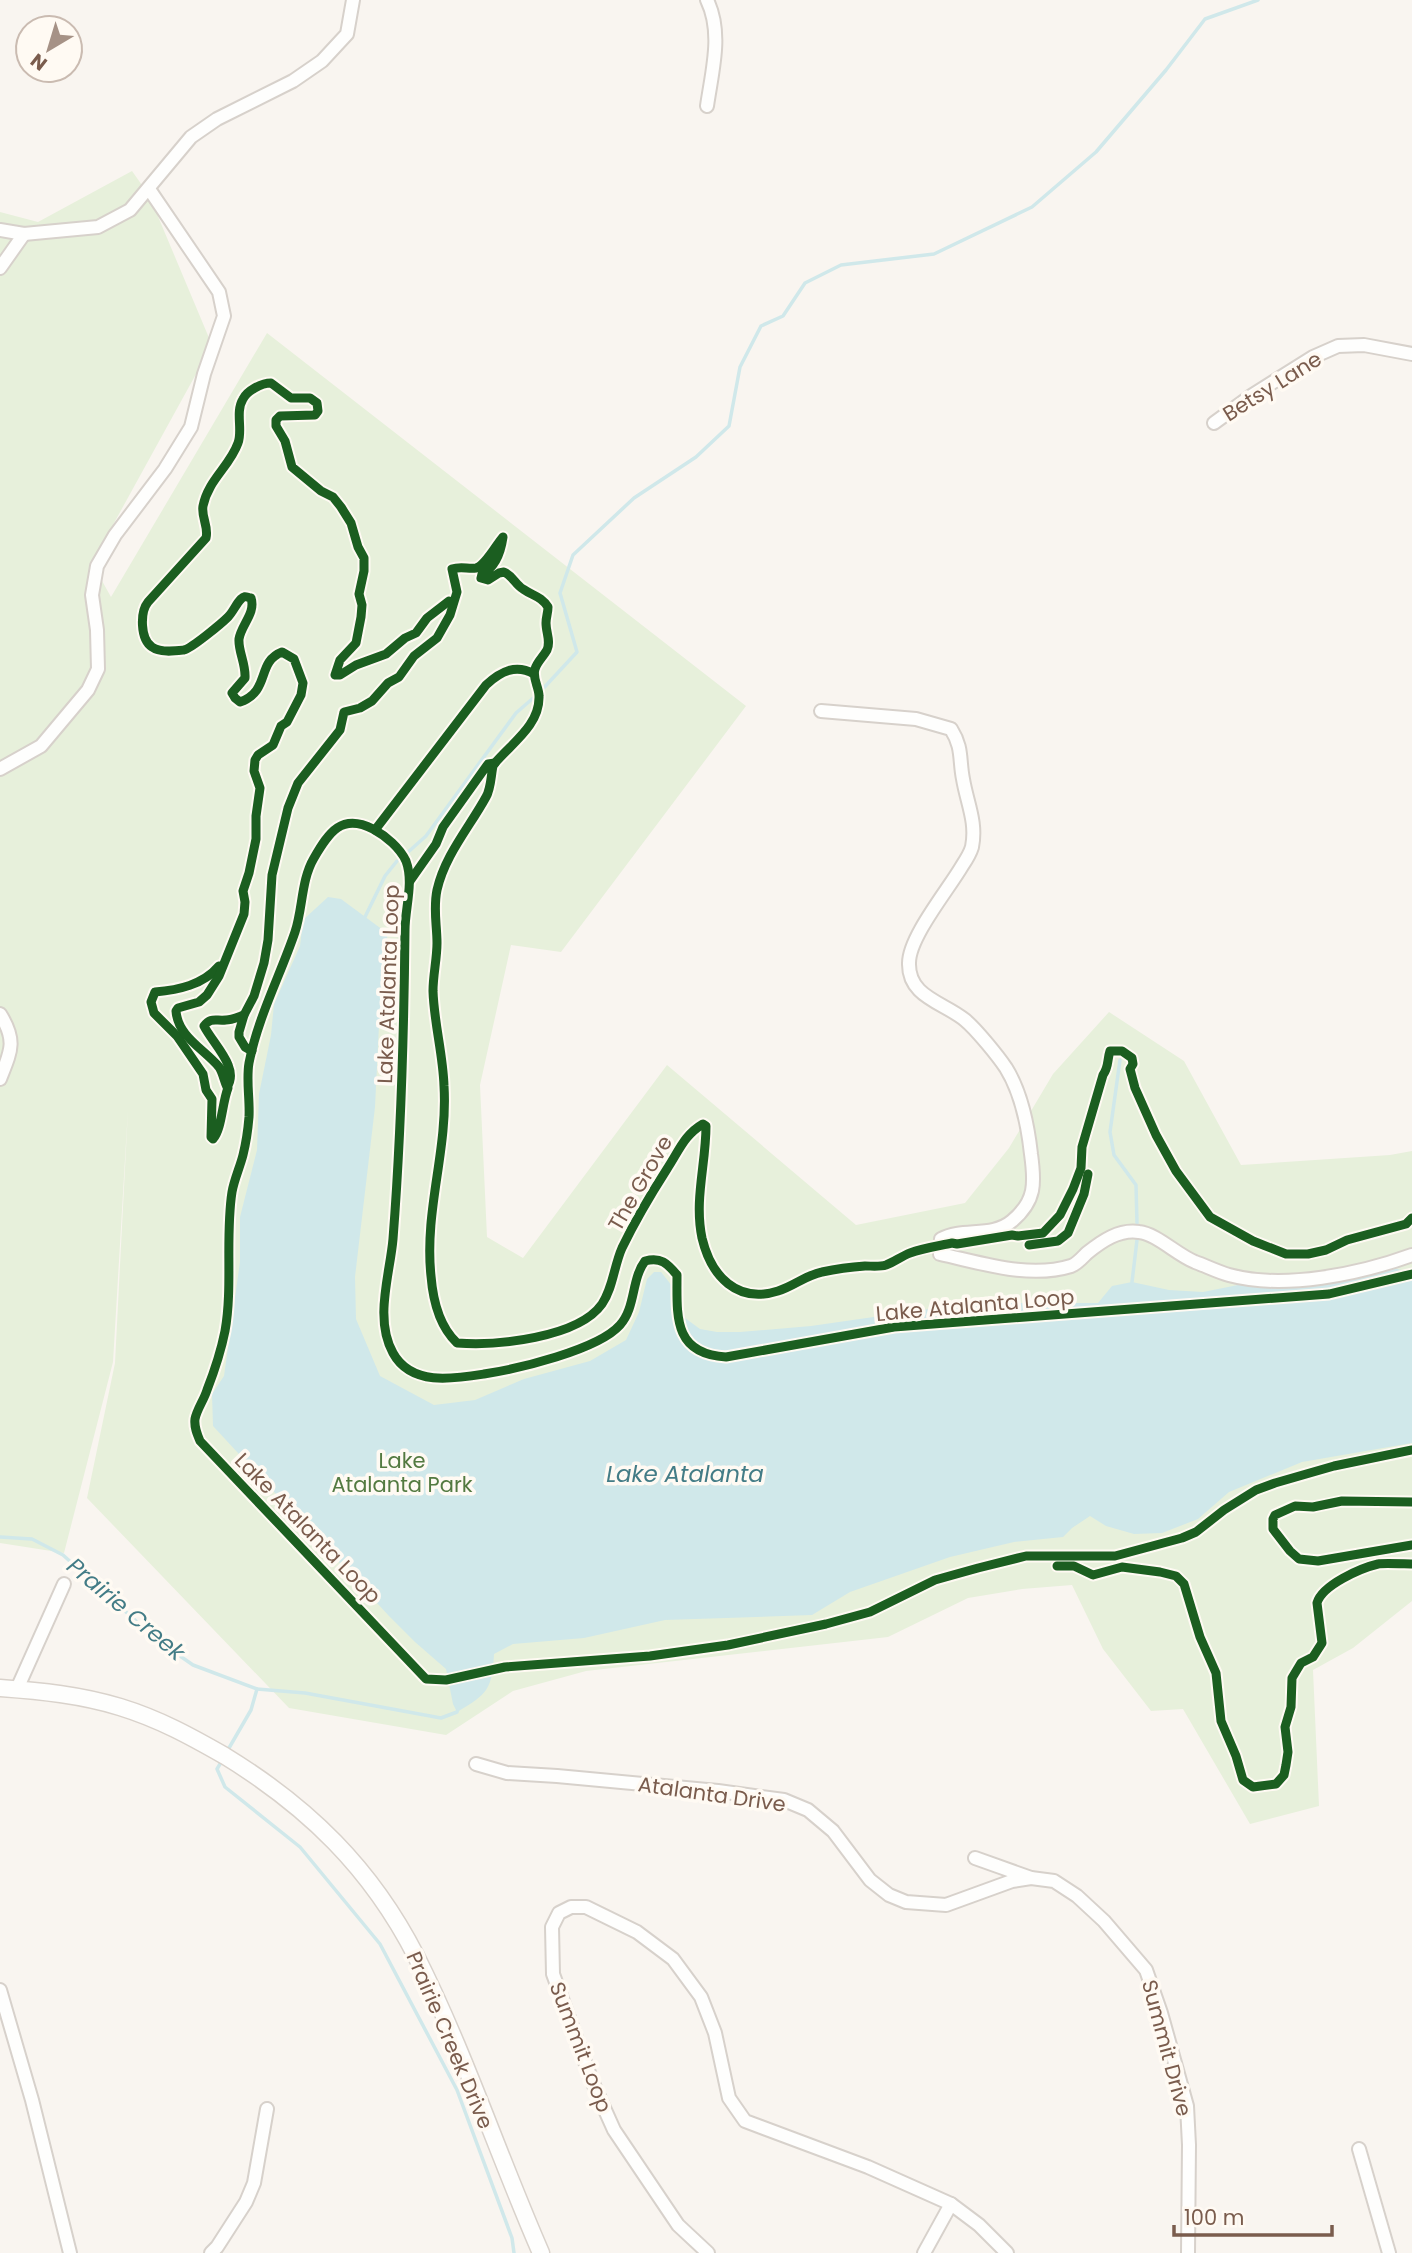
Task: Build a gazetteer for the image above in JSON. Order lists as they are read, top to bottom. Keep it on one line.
{"streets":{"main road":["Prairie Creek Drive"],"street":["Betsy Lane","Atalanta Drive","Summit Loop","Summit Drive"],"cycle path":["Lake Atalanta Loop"]},"crossings":[["Atalanta Drive","Summit Drive"]],"water":["Lake Atalanta","Prairie Creek"],"parks":["Lake Atalanta Park"],"scale_bar":"100 m","north":"bottom left"}
